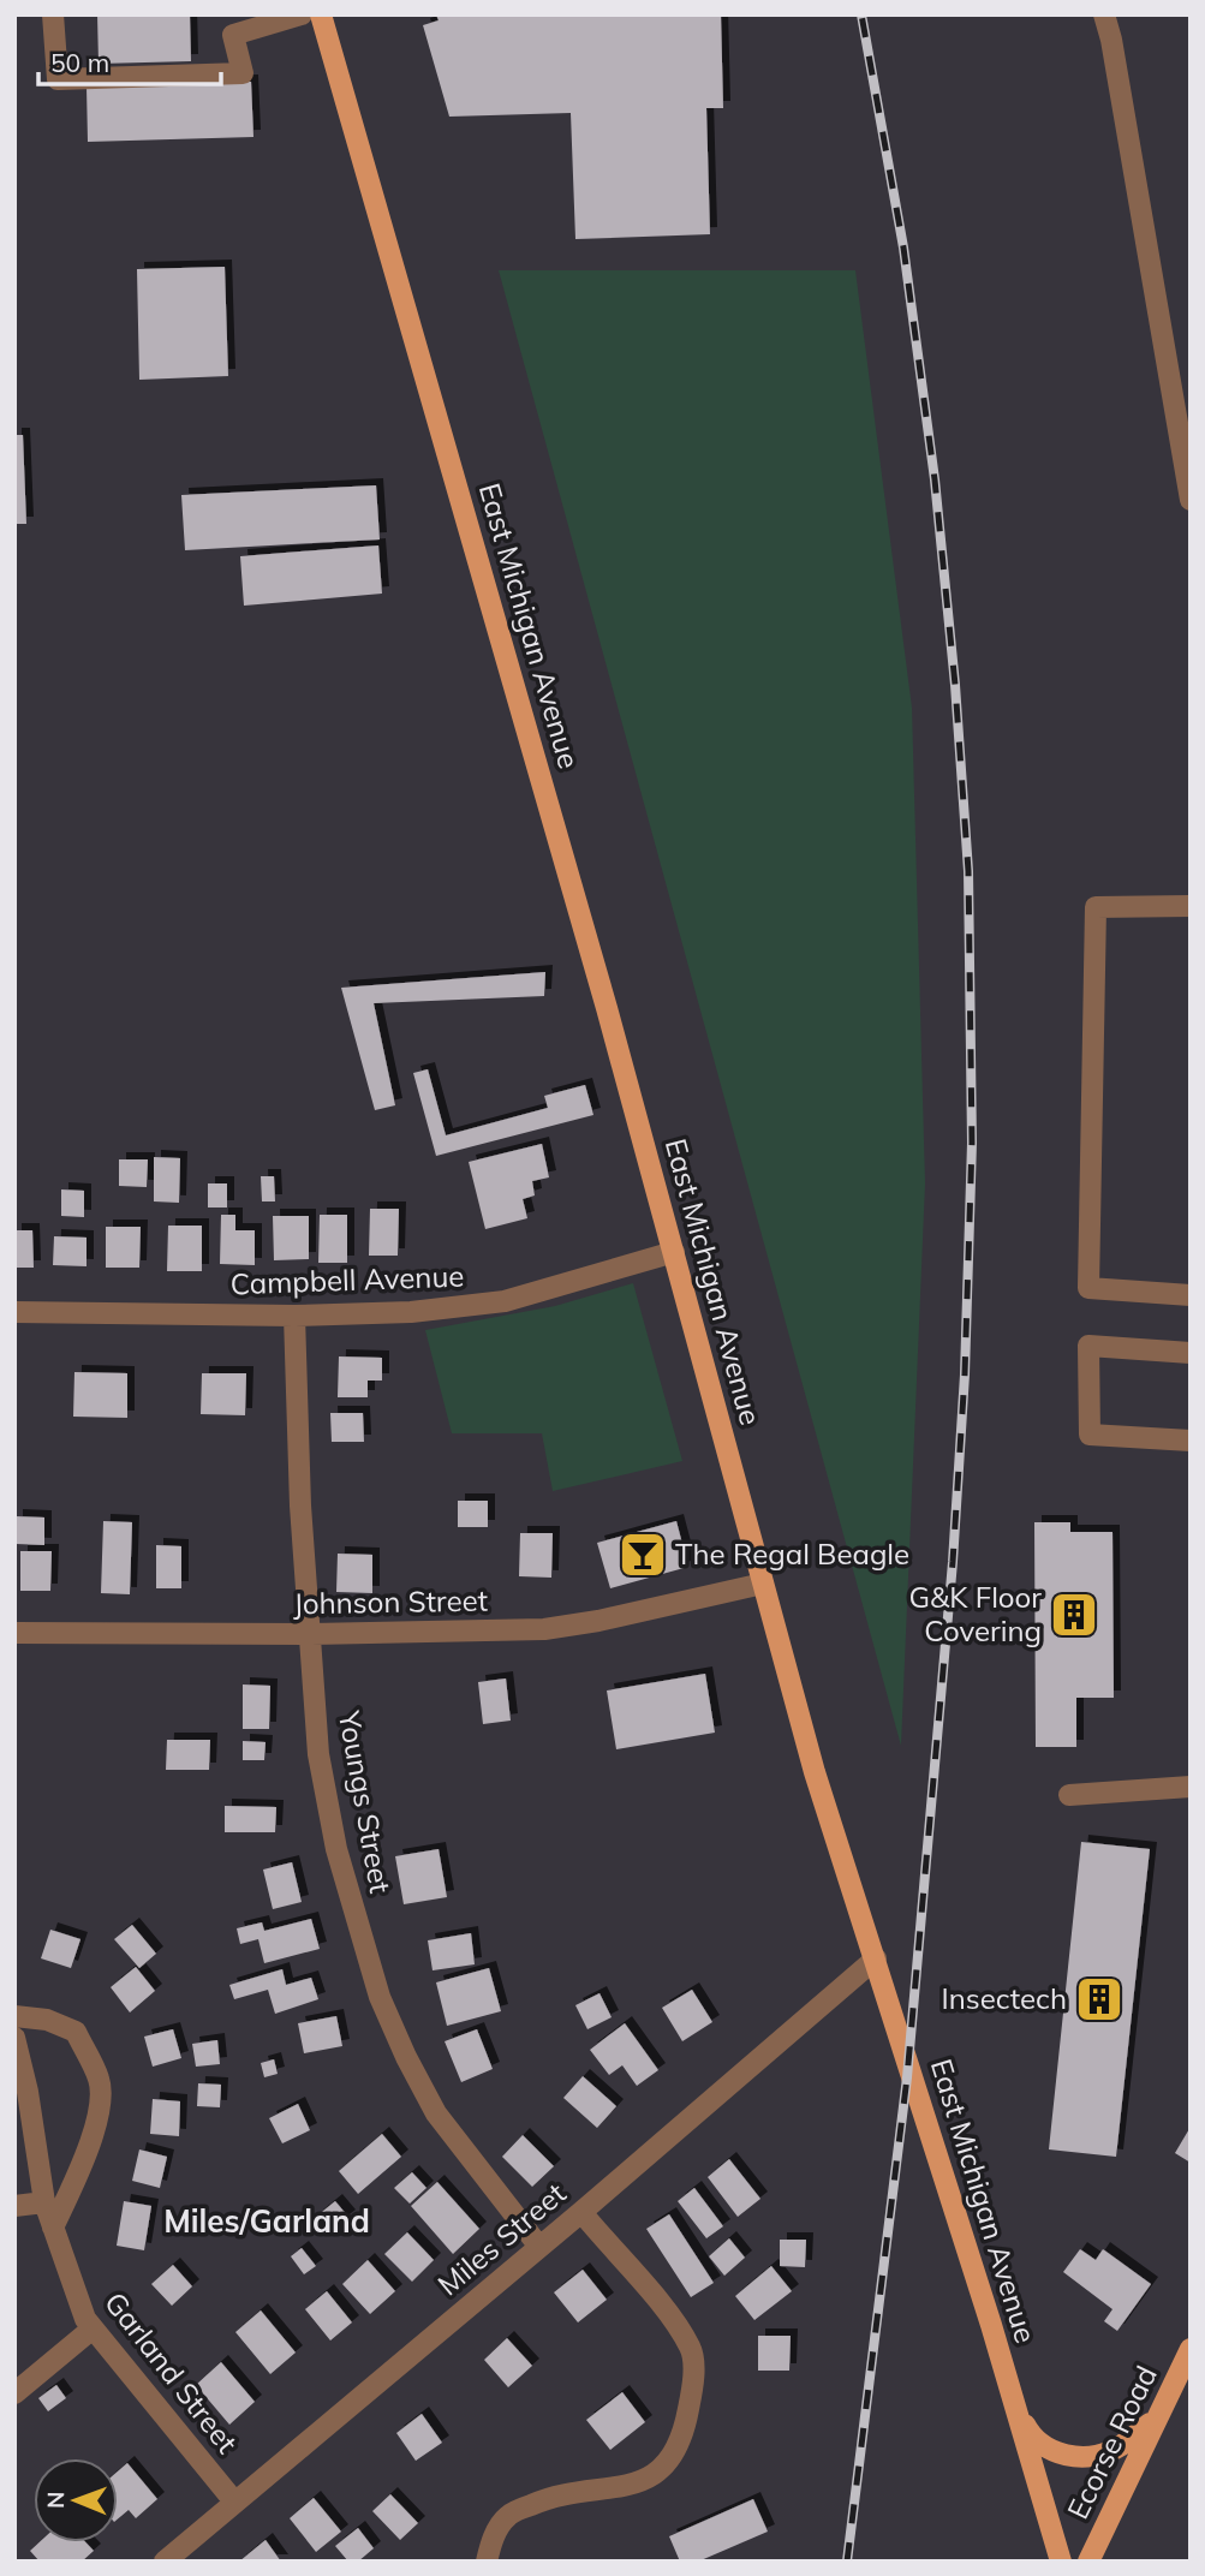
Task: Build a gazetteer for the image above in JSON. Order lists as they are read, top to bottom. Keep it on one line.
{"streets":{"main road":["East Michigan Avenue","Ecorse Road"],"street":["Campbell Avenue","Johnson Street","Youngs Street","Miles Street","Garland Street"]},"crossings":[["East Michigan Avenue","Campbell Avenue"],["East Michigan Avenue","Johnson Street"],["East Michigan Avenue","Miles Street"],["Campbell Avenue","Youngs Street"],["Johnson Street","Youngs Street"],["Youngs Street","Miles Street"],["Miles Street","Garland Street"]],"districts":["Miles/Garland"],"places":{"bar":["The Regal Beagle"],"building":["G&K Floor Covering","Insectech"]},"scale_bar":"50 m","north":"left"}
